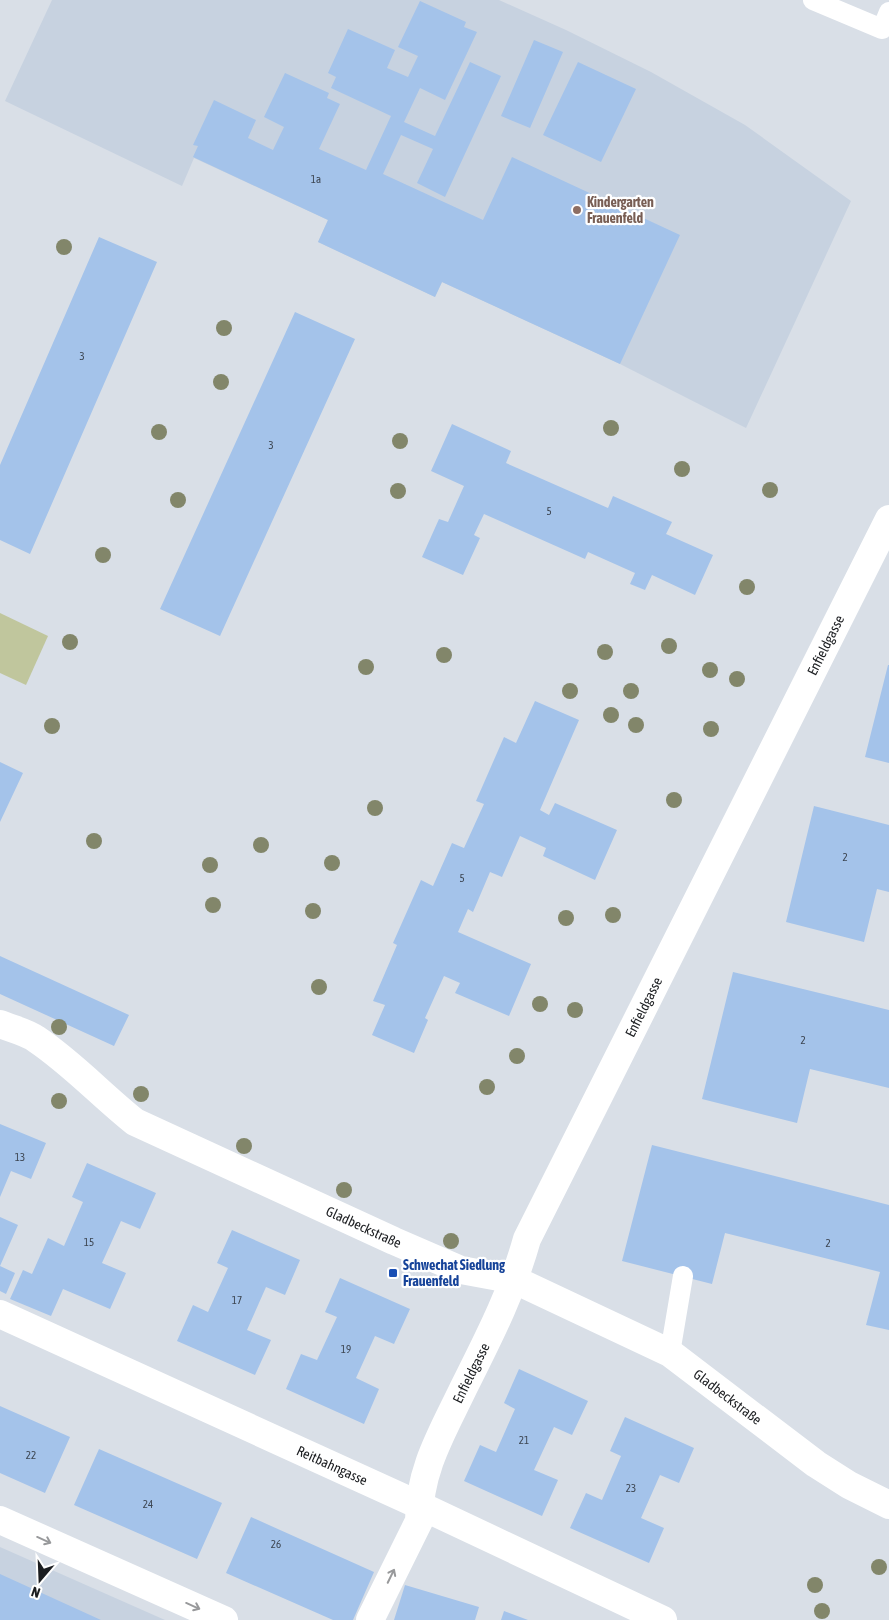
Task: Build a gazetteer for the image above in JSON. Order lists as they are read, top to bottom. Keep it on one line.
{"streets":{"street":["Enfieldgasse","Gladbeckstraße","Reitbahngasse"]},"crossings":[["Enfieldgasse","Gladbeckstraße"],["Enfieldgasse","Reitbahngasse"]],"places":{"other":["Kindergarten Frauenfeld"],"transit":["Schwechat Siedlung Frauenfeld"]},"house_numbers":["1a","3","3","5","2","5","2","13","15","2","17","19","21","22","23","24","26"],"north":"bottom"}
